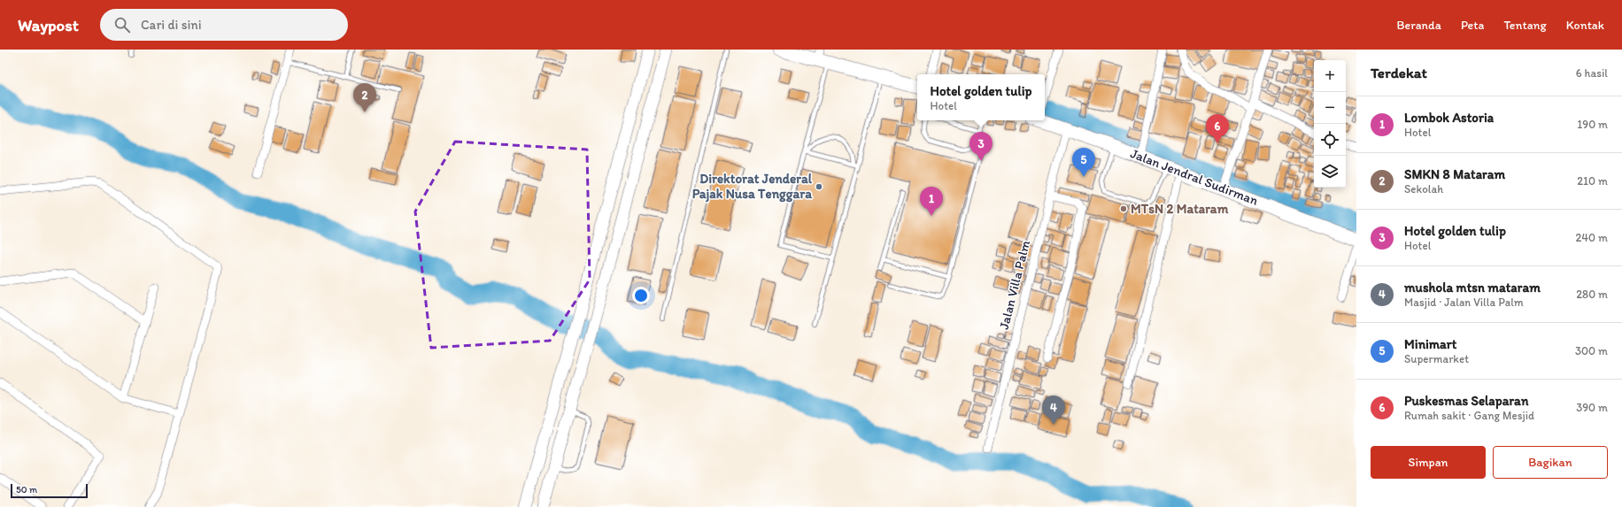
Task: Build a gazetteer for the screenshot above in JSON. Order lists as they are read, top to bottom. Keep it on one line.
{"streets":{"highway":["Jalan Jendral Sudirman"],"street":["Jalan Villa Palm"]},"crossings":[["Jalan Jendral Sudirman","Jalan Villa Palm"]],"places":["Direktorat Jenderal Pajak Nusa Tenggara","MTsN 2 Mataram"],"scale_bar":"50 m","page":{"header":"Waypost","search":"Cari di sini","nav":["Beranda","Peta","Tentang","Kontak"],"heading":["Terdekat","6 hasil"],"map_buttons":["+","−"],"popup":["Hotel golden tulip","Hotel"],"pins":["2","6","3","5","1","4"],"list":[{"mark":"1","name":"Lombok Astoria","note":"Hotel","value":"190 m"},{"mark":"2","name":"SMKN 8 Mataram","note":"Sekolah","value":"210 m"},{"mark":"3","name":"Hotel golden tulip","note":"Hotel","value":"240 m"},{"mark":"4","name":"mushola mtsn mataram","note":"Masjid · Jalan Villa Palm","value":"280 m"},{"mark":"5","name":"Minimart","note":"Supermarket","value":"300 m"},{"mark":"6","name":"Puskesmas Selaparan","note":"Rumah sakit · Gang Mesjid","value":"390 m"}],"buttons":["Simpan","Bagikan"],"scale":"50 m"}}
